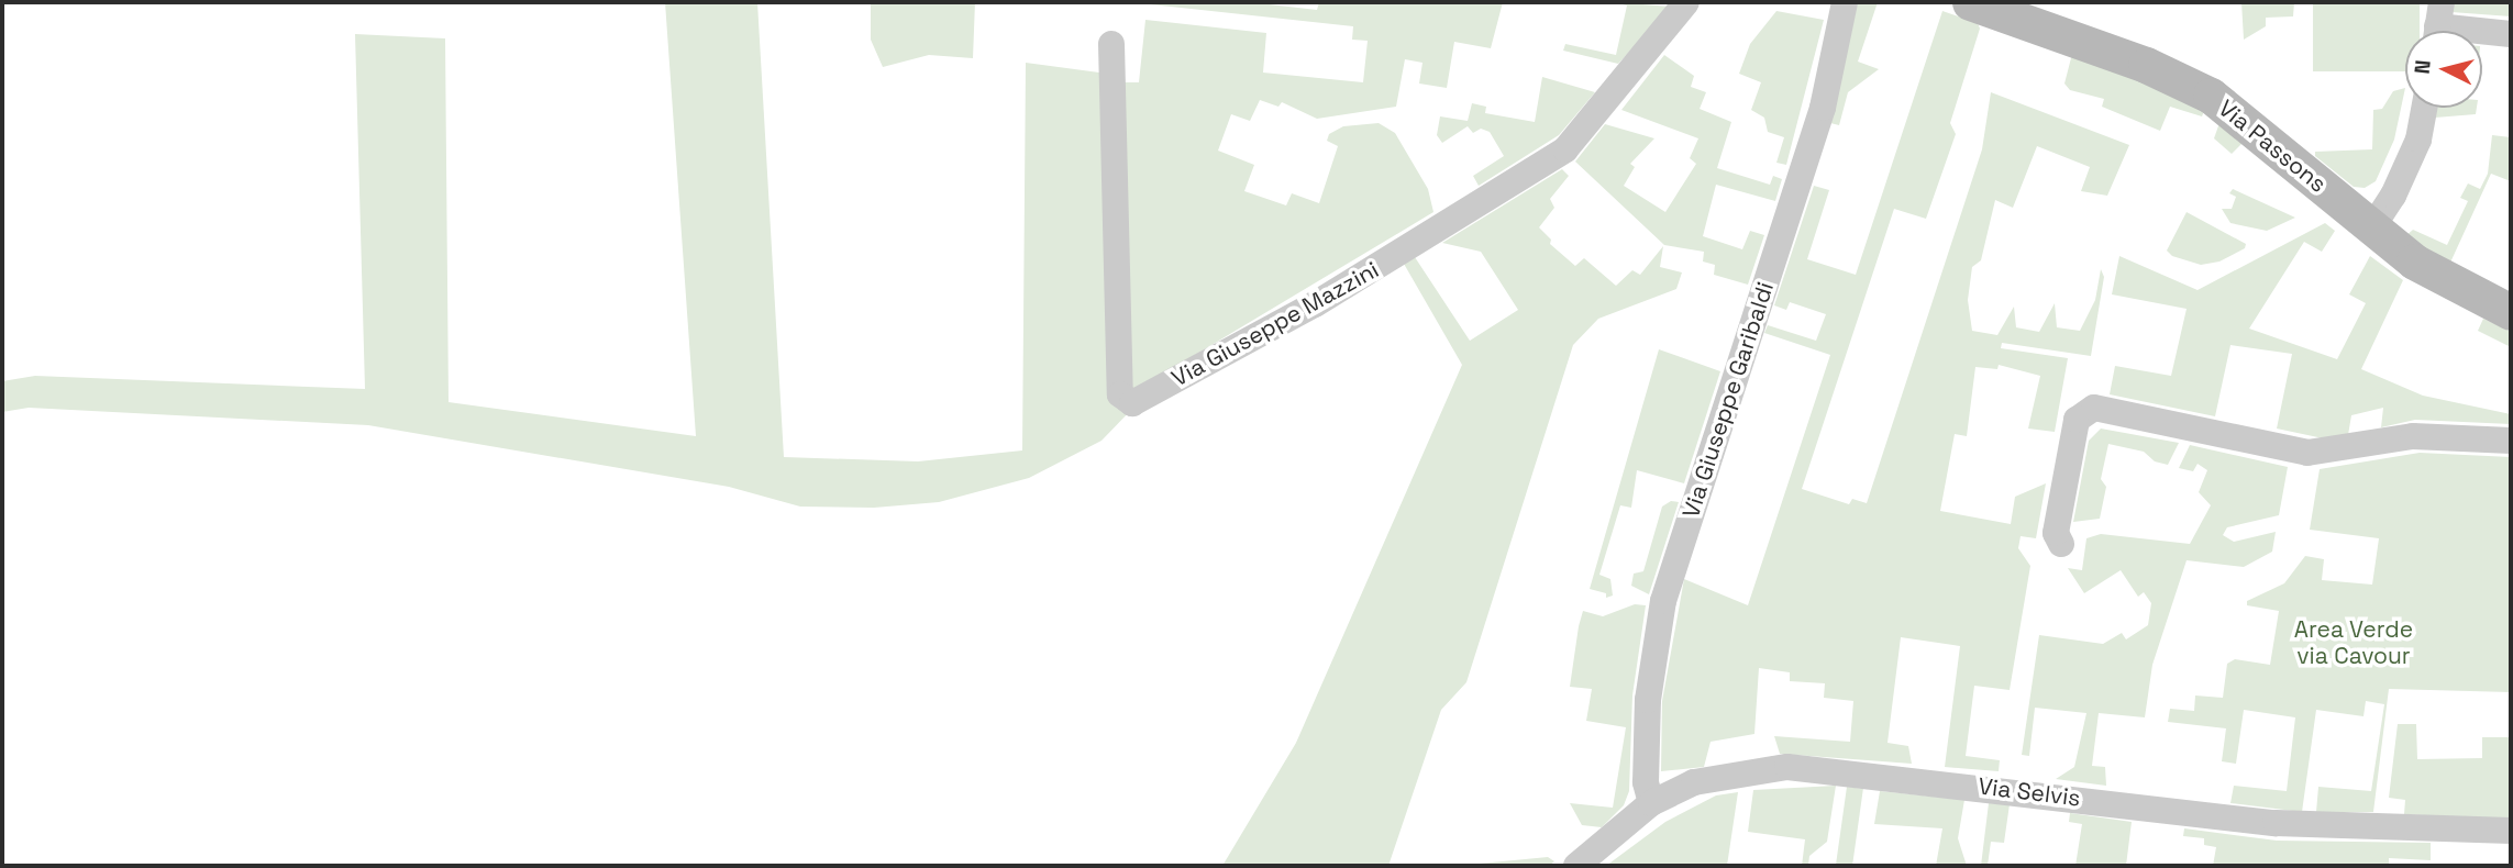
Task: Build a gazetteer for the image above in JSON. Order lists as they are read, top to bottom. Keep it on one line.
{"streets":{"street":["Via Passons","Via Giuseppe Mazzini","Via Giuseppe Garibaldi","Via Selvis"]},"crossings":[["Via Giuseppe Garibaldi","Via Selvis"]],"parks":["Area Verde via Cavour"],"north":"left"}
